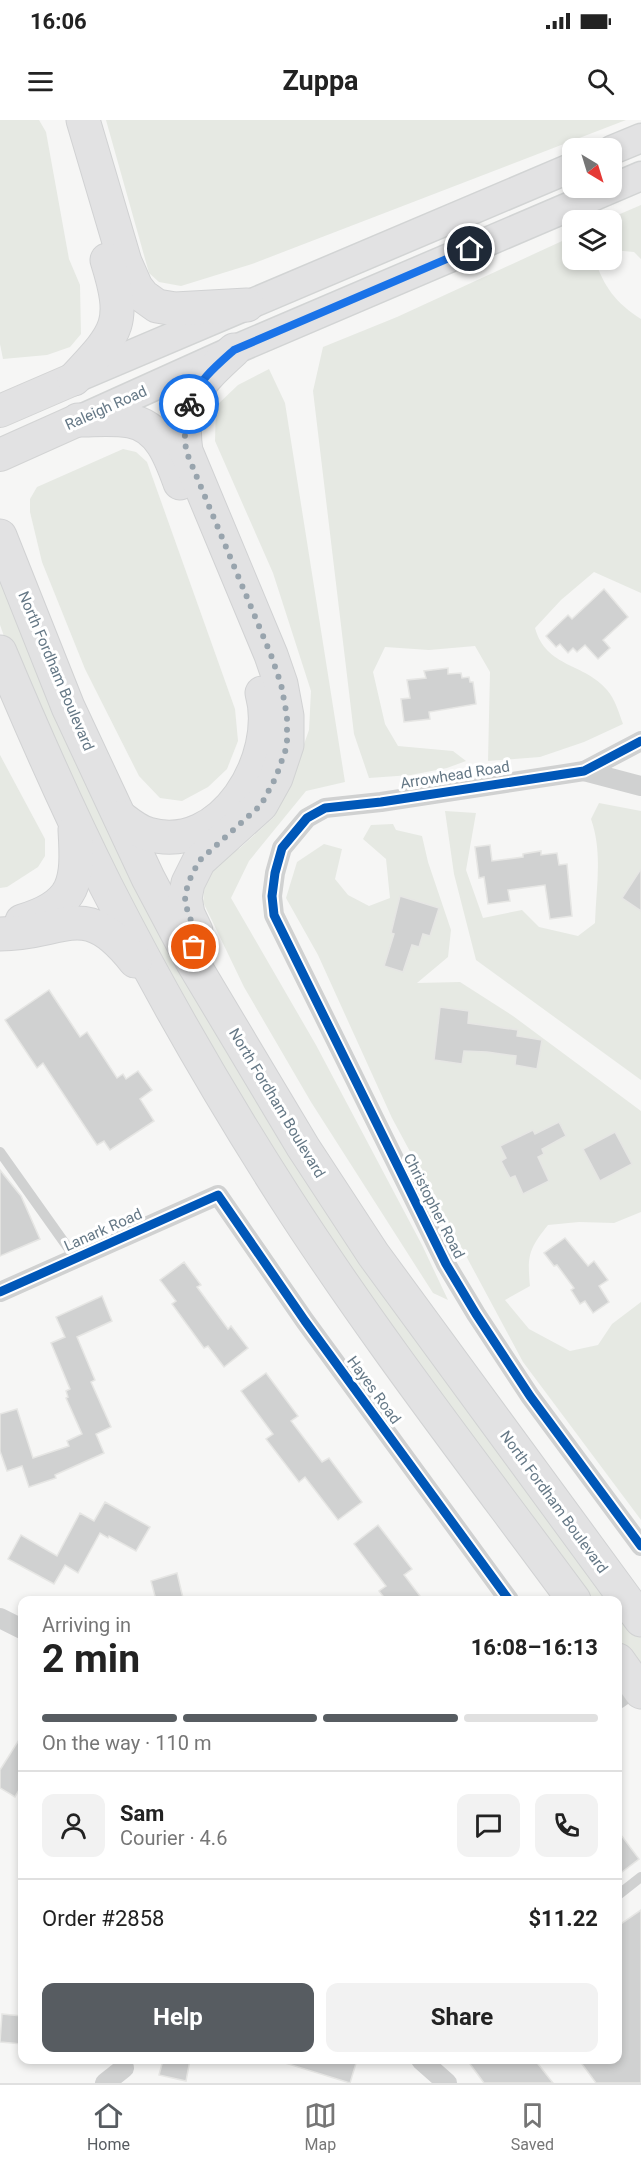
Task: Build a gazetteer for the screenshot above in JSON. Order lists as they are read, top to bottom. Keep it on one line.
{"streets":{"highway":["North Fordham Boulevard"],"main road":["Raleigh Road"],"street":["Arrowhead Road","Christopher Road","Lanark Road","Hayes Road"]},"crossings":[["Arrowhead Road","Christopher Road"],["Lanark Road","Hayes Road"]],"north":"bottom right","page":{"status":"16:06","header":"Zuppa","heading":["2 min","Arriving in","16:08–16:13"],"panel":["Sam","Courier · 4.6","Order #2858","$11.22"],"bar":"On the way · 110 m","buttons":["Help","Share"],"tabs":["Home","Map","Saved"]}}
